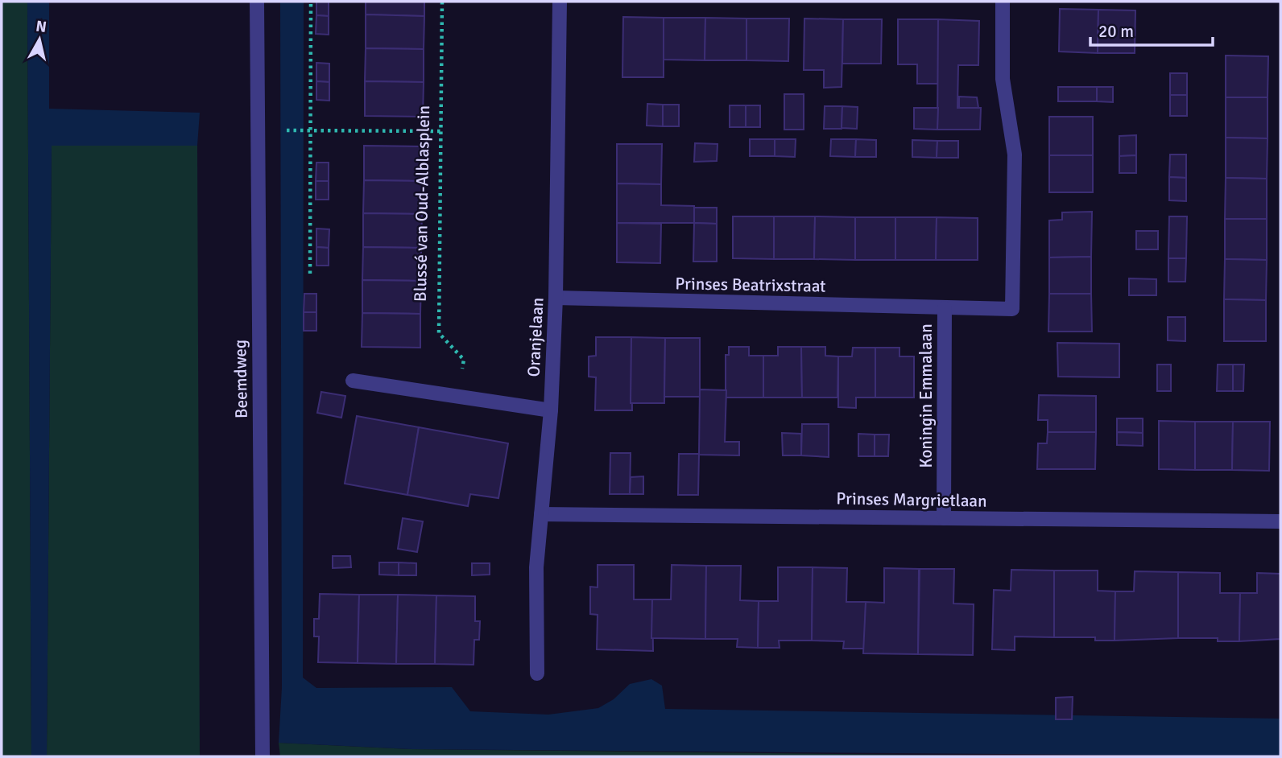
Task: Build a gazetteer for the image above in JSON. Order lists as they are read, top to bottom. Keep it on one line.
{"streets":{"street":["Prinses Beatrixstraat","Oranjelaan","Beemdweg","Koningin Emmalaan","Prinses Margrietlaan"],"path":["Blussé van Oud-Alblasplein"]},"crossings":[["Prinses Beatrixstraat","Oranjelaan"],["Prinses Beatrixstraat","Koningin Emmalaan"],["Oranjelaan","Prinses Margrietlaan"],["Koningin Emmalaan","Prinses Margrietlaan"]],"scale_bar":"20 m","north":"top"}
